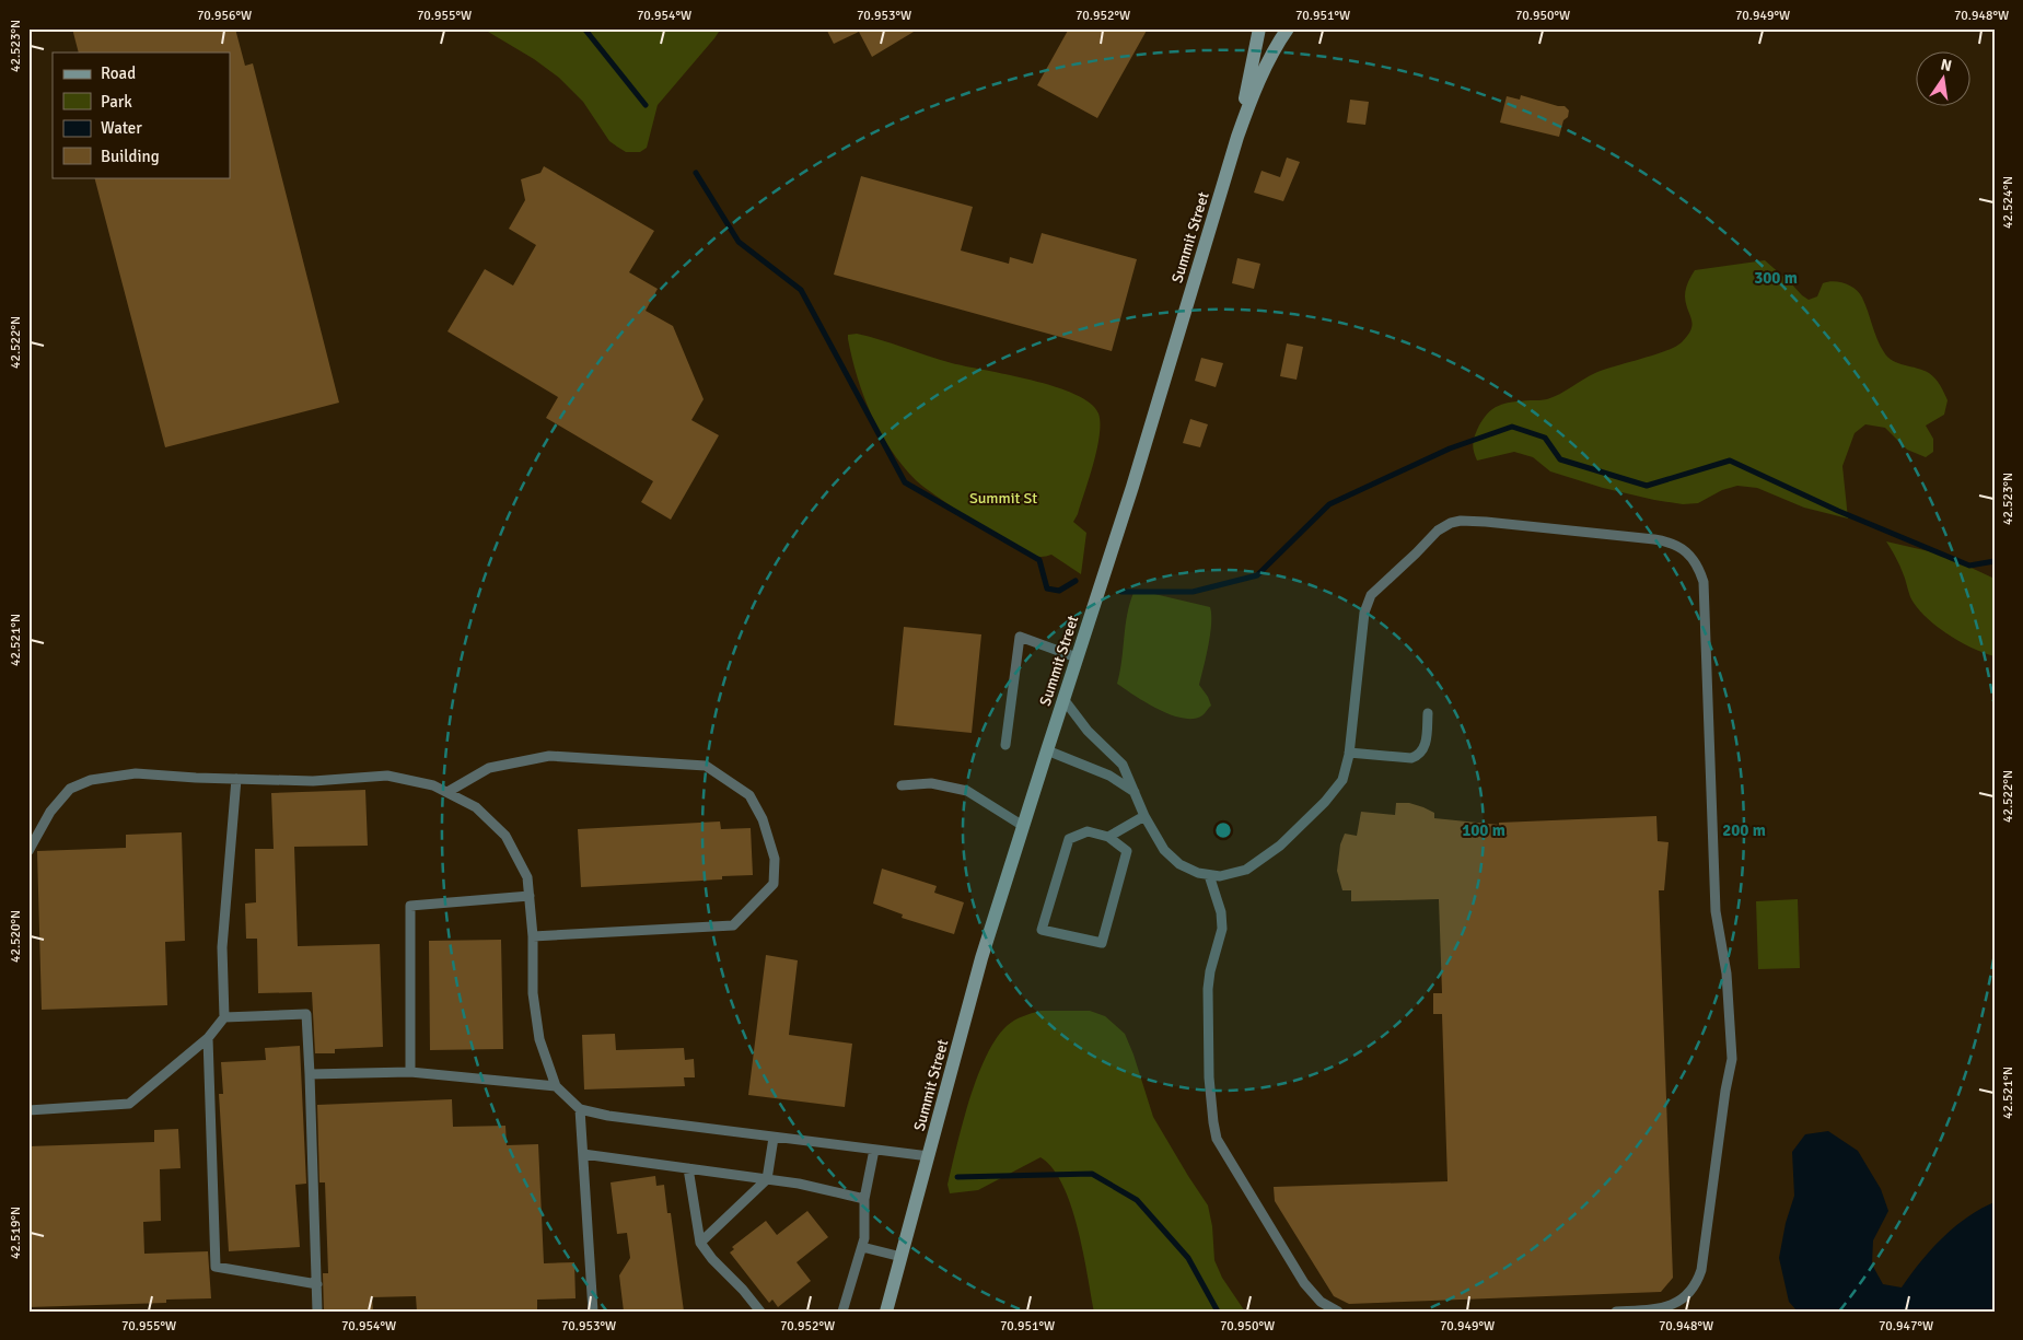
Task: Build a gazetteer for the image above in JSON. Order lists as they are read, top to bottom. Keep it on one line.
{"streets":{"main road":["Summit Street"]},"parks":["Summit St"],"legend":["Road","Park","Water","Building"],"north":"top","coordinates":["70.956°W","70.955°W","70.954°W","70.953°W","70.952°W","70.951°W","70.950°W","70.949°W","70.948°W","42.523°N","42.524°N","42.522°N","42.521°N","42.520°N","42.519°N","70.947°W"],"rings":["300 m","100 m","200 m"]}
